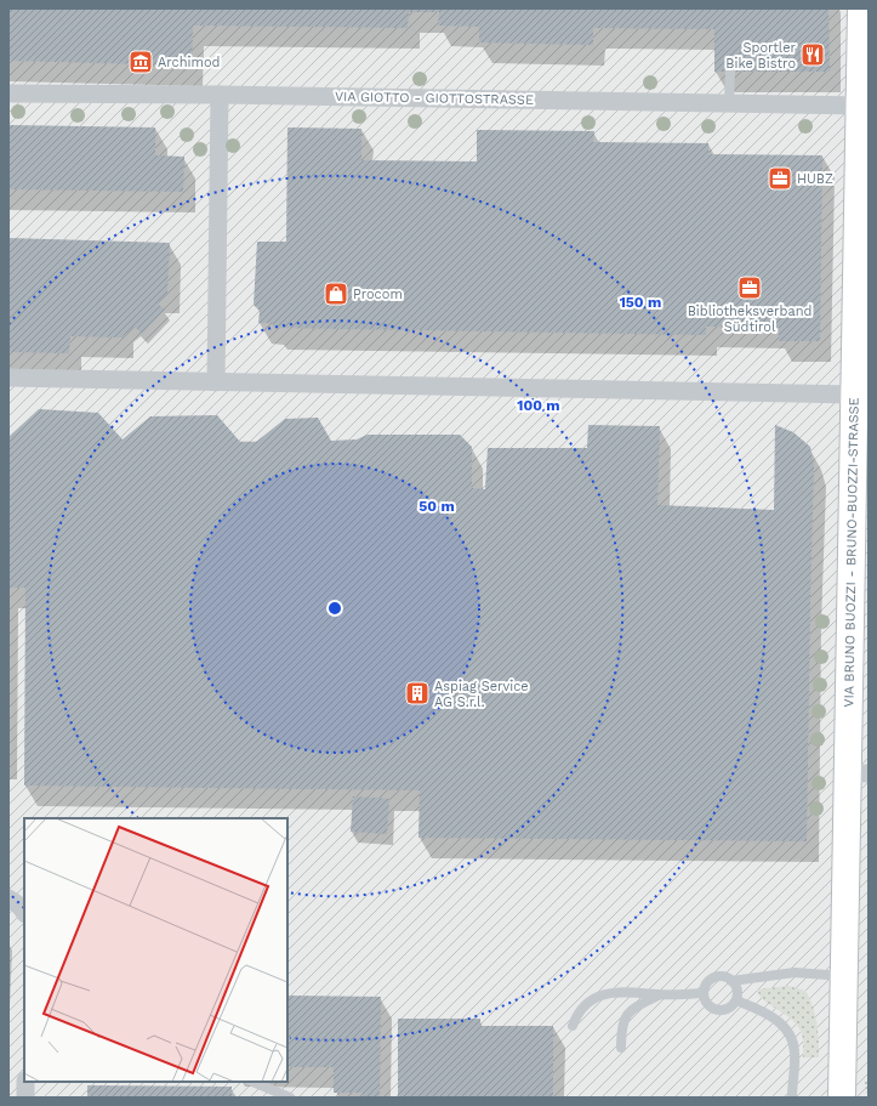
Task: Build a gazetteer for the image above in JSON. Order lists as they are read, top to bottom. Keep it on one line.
{"streets":{"main road":["VIA BRUNO BUOZZI - BRUNO-BUOZZI-STRASSE"],"street":["VIA GIOTTO - GIOTTOSTRASSE"]},"crossings":[["VIA GIOTTO - GIOTTOSTRASSE","VIA BRUNO BUOZZI - BRUNO-BUOZZI-STRASSE"]],"places":{"restaurant":["Sportler Bike Bistro"],"museum":["Archimod"],"office":["HUBZ","Bibliotheksverband Südtirol"],"shop":["Procom"],"building":["Aspiag Service AG S.r.l."]},"rings":["150 m","100 m","50 m"]}
